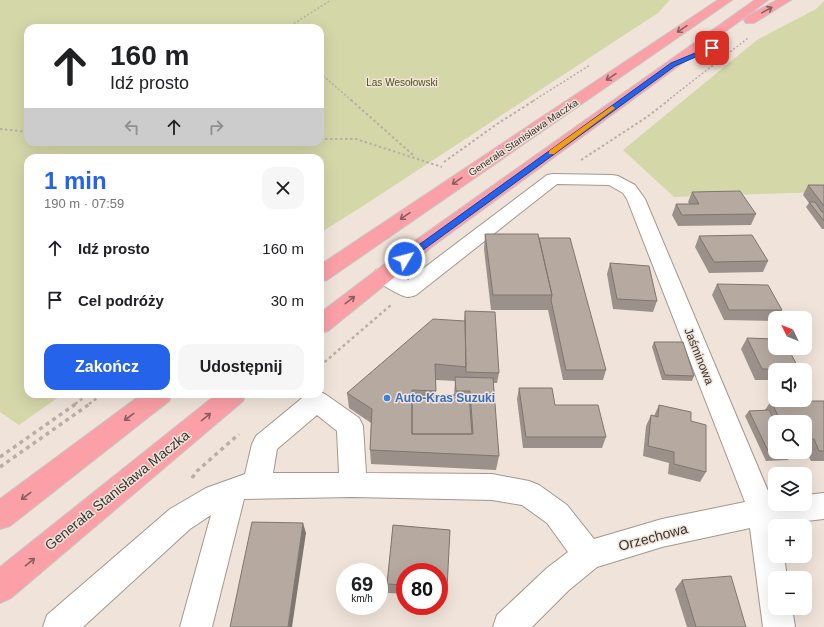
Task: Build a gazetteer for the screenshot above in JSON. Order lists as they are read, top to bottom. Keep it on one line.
{"streets":{"highway":["Generała Stanisława Maczka"],"street":["Jaśminowa","Orzechowa"]},"crossings":[["Jaśminowa","Orzechowa"]],"parks":["Las Wesołowski"],"places":["Auto-Kras Suzuki"],"north":"top left","page":{"turn":["160 m","Idź prosto"],"heading":["1 min","190 m · 07:59"],"list":[{"name":"Idź prosto","value":"160 m"},{"name":"Cel podróży","value":"30 m"}],"map_buttons":["+","−"],"buttons":["Zakończ","Udostępnij"],"speed":"69 km/h","limit":"80"}}
